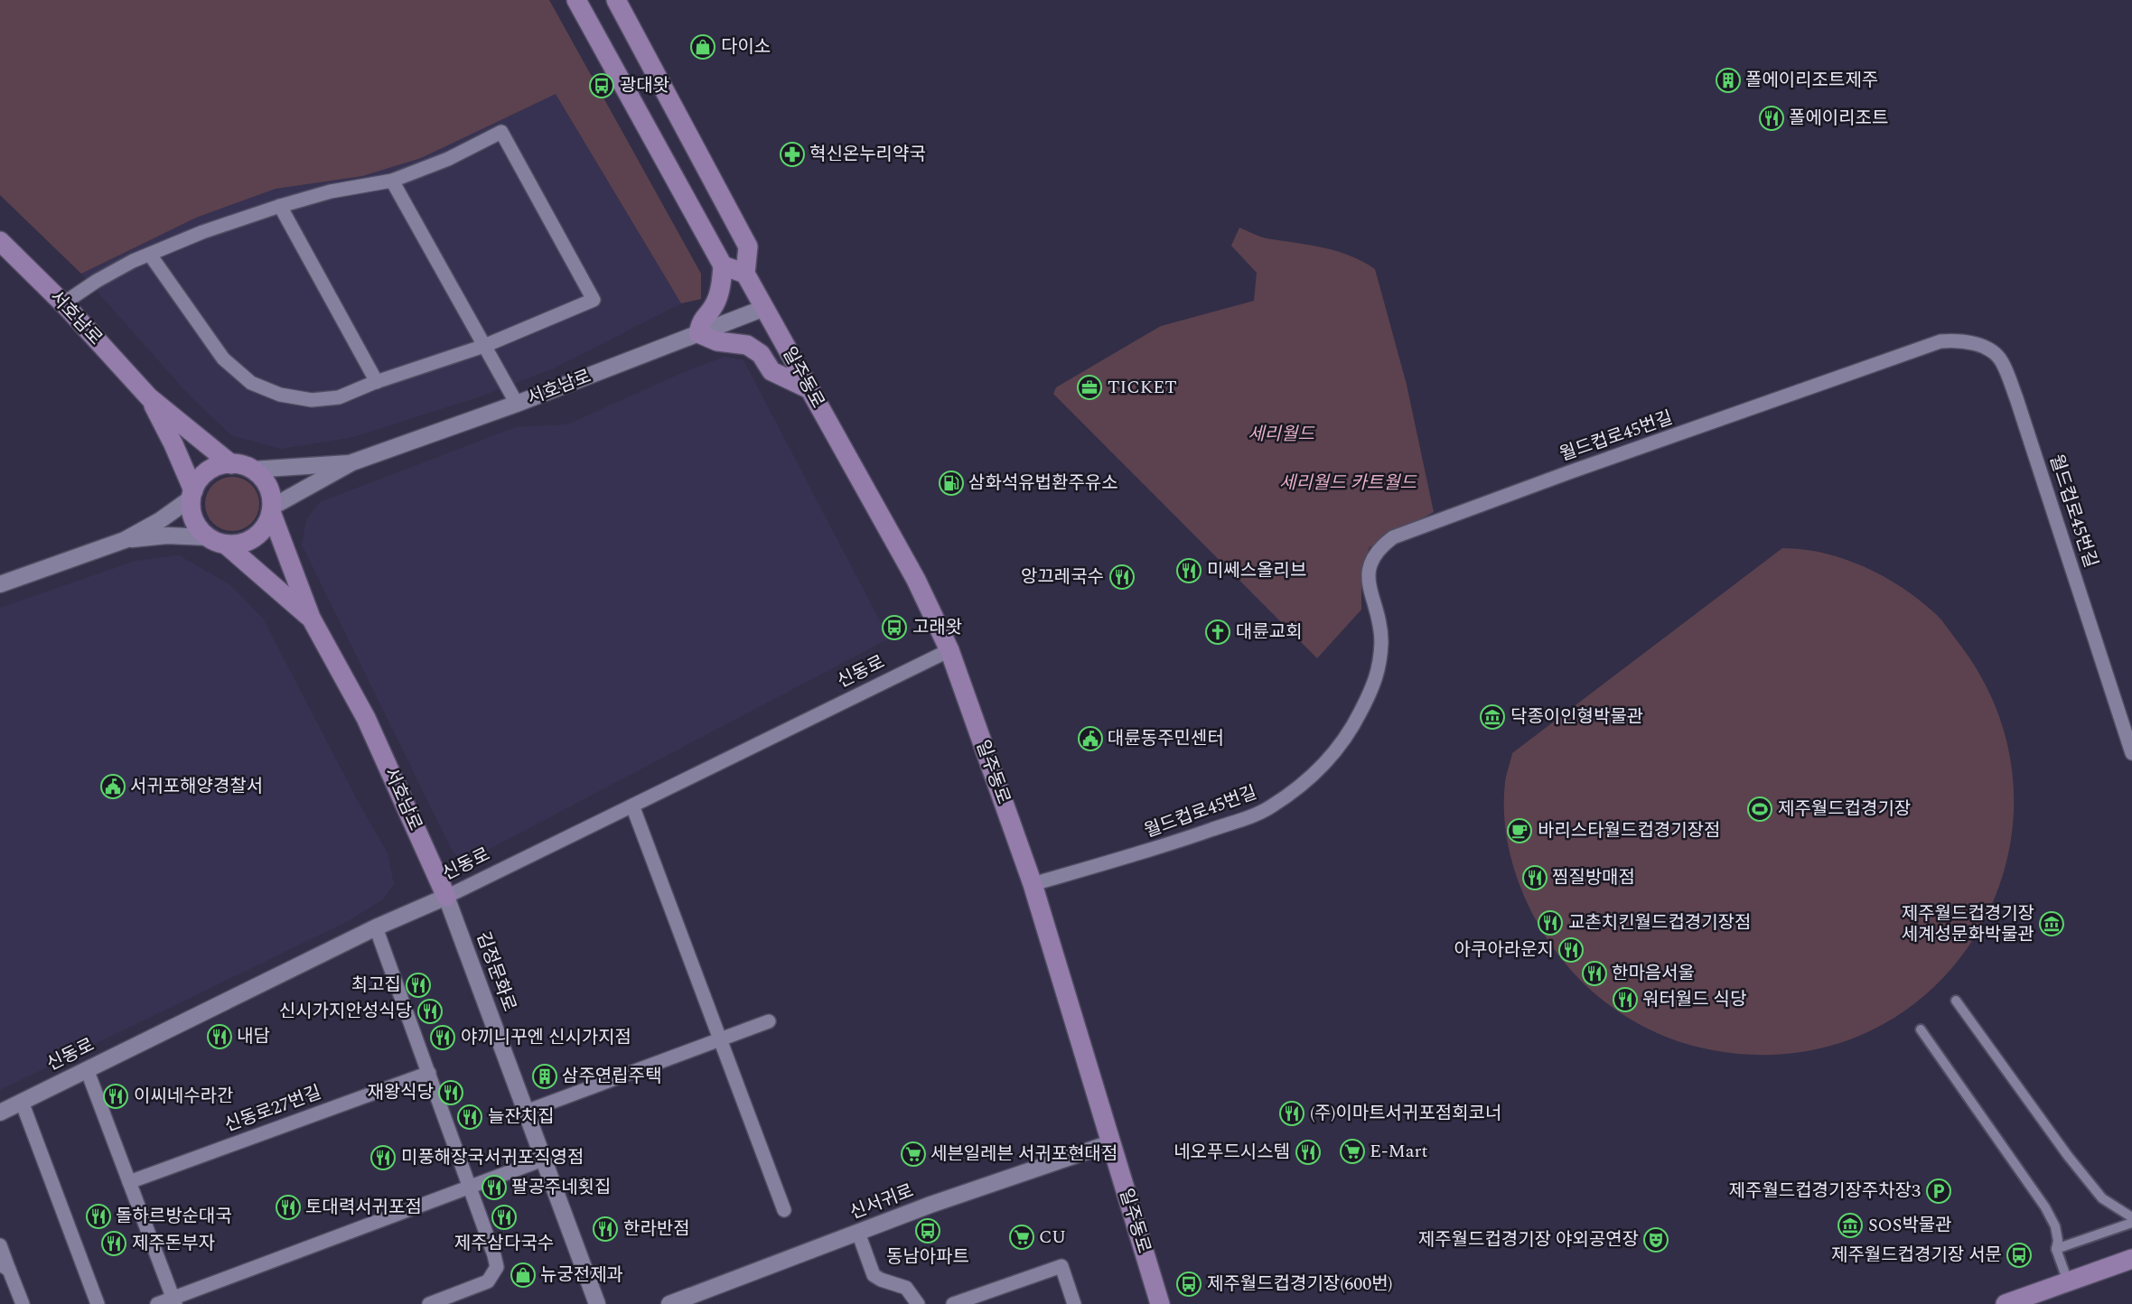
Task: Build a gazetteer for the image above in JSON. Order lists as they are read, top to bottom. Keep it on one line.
{"streets":{"main road":["서호남로","일주동로"],"street":["월드컵로45번길","신동로","김정문화로","신동로27번길","신서귀로"]},"crossings":[["서호남로","일주동로"],["서호남로","신동로"],["서호남로","김정문화로"],["일주동로","월드컵로45번길"],["일주동로","신동로"],["일주동로","신서귀로"],["신동로","김정문화로"]],"parks":["세리월드","세리월드 카트월드"],"places":{"shop":["다이소","뉴궁전제과"],"building":["폴에이리조트제주","삼주연립주택"],"bus stop":["광대왓","고래왓","동남아파트","제주월드컵경기장 서문","제주월드컵경기장(600번)"],"restaurant":["폴에이리조트","미쎄스올리브","앙끄레국수","찜질방매점","교촌치킨월드컵경기장점","아쿠아라운지","한마음서울","최고집","워터월드 식당","신시가지안성식당","내담","야끼니꾸엔 신시가지점","재왕식당","이씨네수라간","(주)이마트서귀포점회코너","늘잔치집","네오푸드시스템","미풍해장국서귀포직영점","팔공주네횟집","토대력서귀포점","돌하르방순대국","제주삼다국수","한라반점","제주돈부자"],"pharmacy":["혁신온누리약국"],"office":["TICKET"],"fuel station":["삼화석유법환주유소"],"church":["대륜교회"],"museum":["닥종이인형박물관","제주월드컵경기장 세계성문화박물관","SOS박물관"],"public building":["대륜동주민센터","서귀포해양경찰서"],"sports":["제주월드컵경기장"],"cafe":["바리스타월드컵경기장점"],"supermarket":["E-Mart","세븐일레븐 서귀포현대점","CU"],"parking":["제주월드컵경기장주차장3"],"theatre":["제주월드컵경기장 야외공연장"]}}
